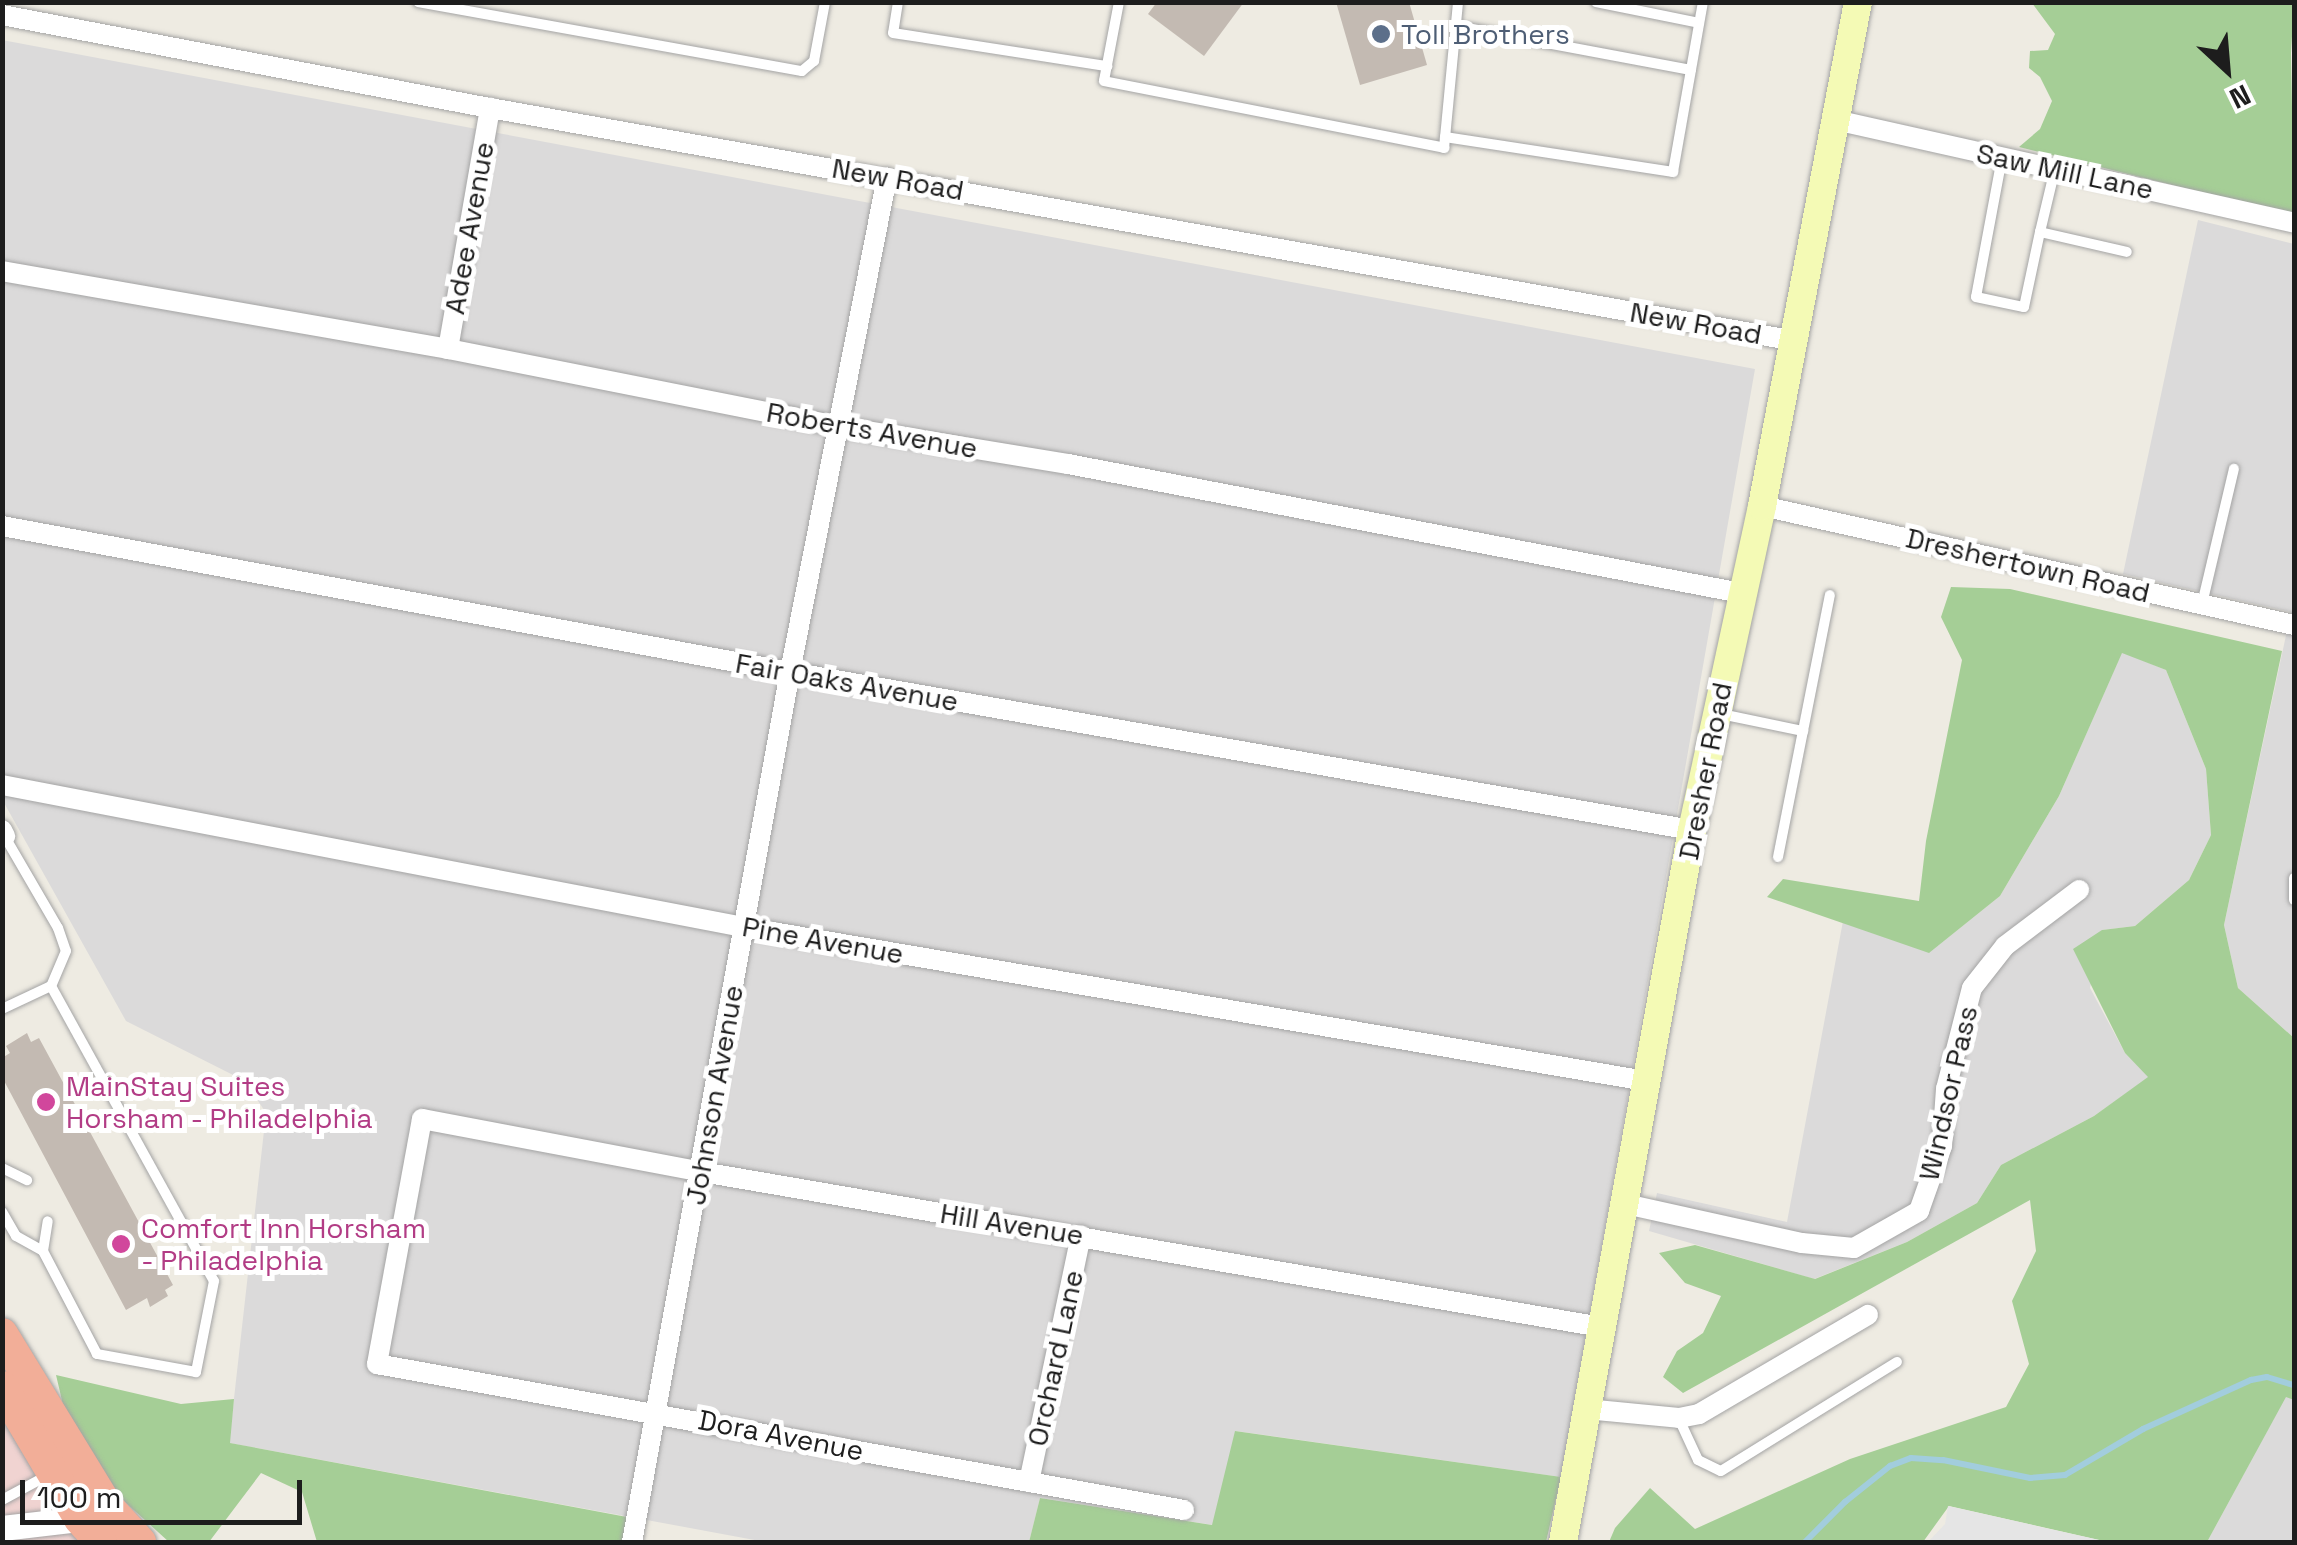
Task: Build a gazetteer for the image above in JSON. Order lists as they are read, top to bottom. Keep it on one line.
{"streets":{"main road":["Dresher Road"],"street":["Saw Mill Lane","New Road","Adee Avenue","Roberts Avenue","Dreshertown Road","Fair Oaks Avenue","Pine Avenue","Windsor Pass","Johnson Avenue","Hill Avenue","Orchard Lane","Dora Avenue"]},"crossings":[["Saw Mill Lane","Dresher Road"],["New Road","Adee Avenue"],["New Road","Dresher Road"],["New Road","Johnson Avenue"],["Adee Avenue","Roberts Avenue"],["Roberts Avenue","Dresher Road"],["Roberts Avenue","Johnson Avenue"],["Dreshertown Road","Dresher Road"],["Fair Oaks Avenue","Dresher Road"],["Fair Oaks Avenue","Johnson Avenue"],["Dresher Road","Pine Avenue"],["Dresher Road","Windsor Pass"],["Dresher Road","Hill Avenue"],["Pine Avenue","Johnson Avenue"],["Johnson Avenue","Hill Avenue"],["Johnson Avenue","Dora Avenue"],["Hill Avenue","Orchard Lane"],["Hill Avenue","Dora Avenue"],["Orchard Lane","Dora Avenue"]],"places":["Toll Brothers","MainStay Suites Horsham - Philadelphia","Comfort Inn Horsham - Philadelphia"],"scale_bar":"100 m","north":"bottom right"}
